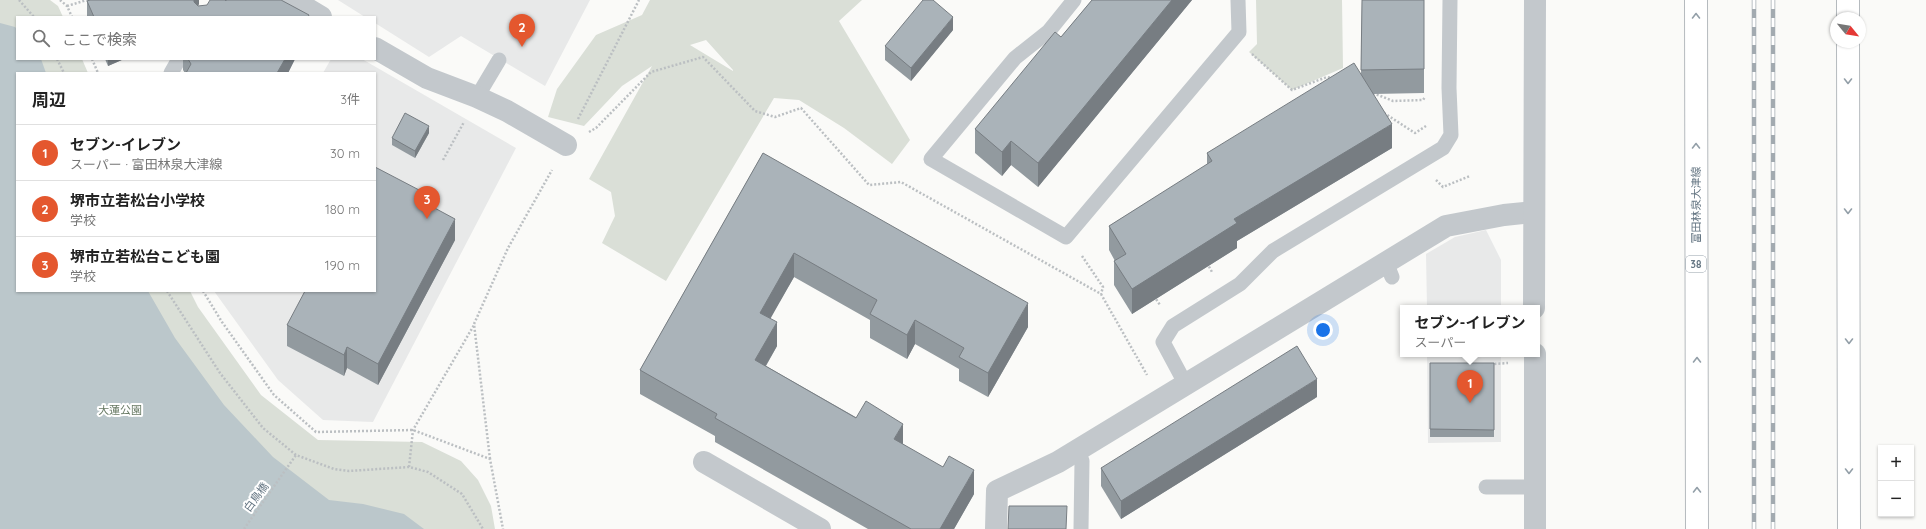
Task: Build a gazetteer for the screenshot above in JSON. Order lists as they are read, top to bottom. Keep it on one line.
{"streets":{"main road":["富田林泉大津線","38"],"path":["白鳥橋"]},"parks":["大蓮公園"],"north":"bottom right","page":{"pins":["2","3","1"],"search":"ここで検索","heading":["周辺","3件"],"list":[{"mark":"1","name":"セブン-イレブン","note":"スーパー · 富田林泉大津線","value":"30 m"},{"mark":"2","name":"堺市立若松台小学校","note":"学校","value":"180 m"},{"mark":"3","name":"堺市立若松台こども園","note":"学校","value":"190 m"}],"popup":["セブン-イレブン","スーパー"],"map_buttons":["+","−"]}}
